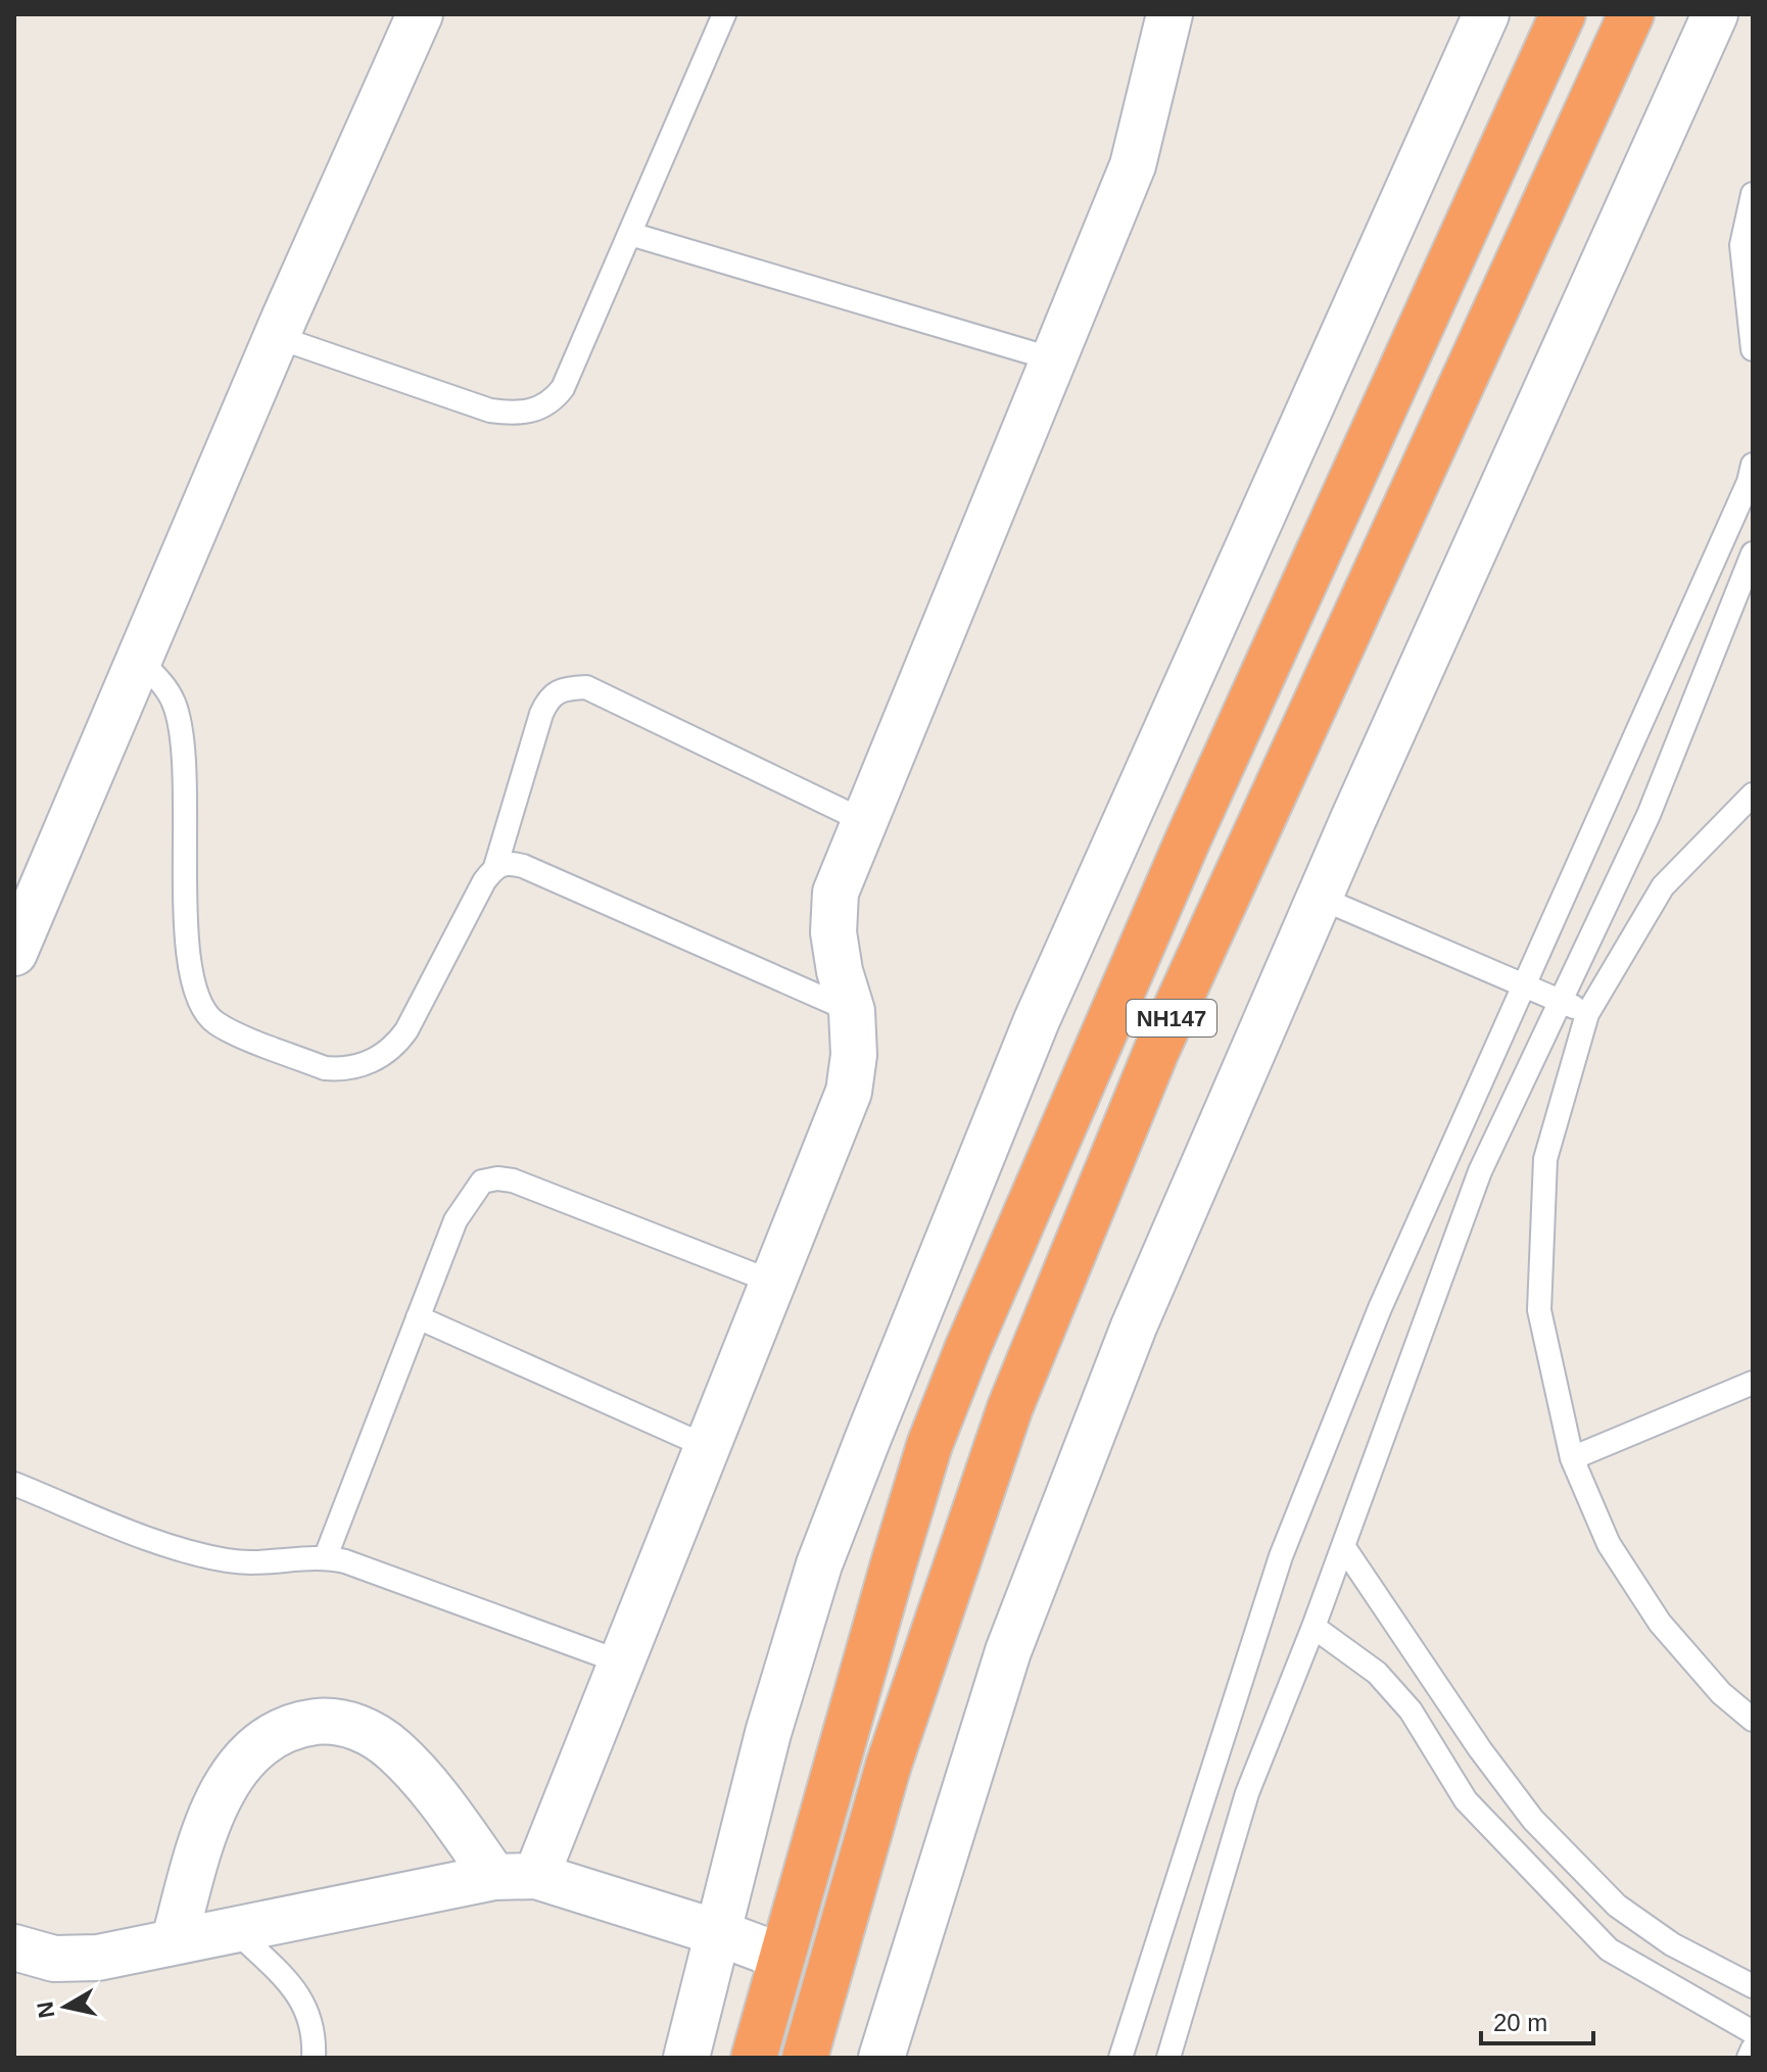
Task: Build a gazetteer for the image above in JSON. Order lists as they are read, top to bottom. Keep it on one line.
{"streets":{"highway":["NH147"]},"scale_bar":"20 m","north":"left"}
